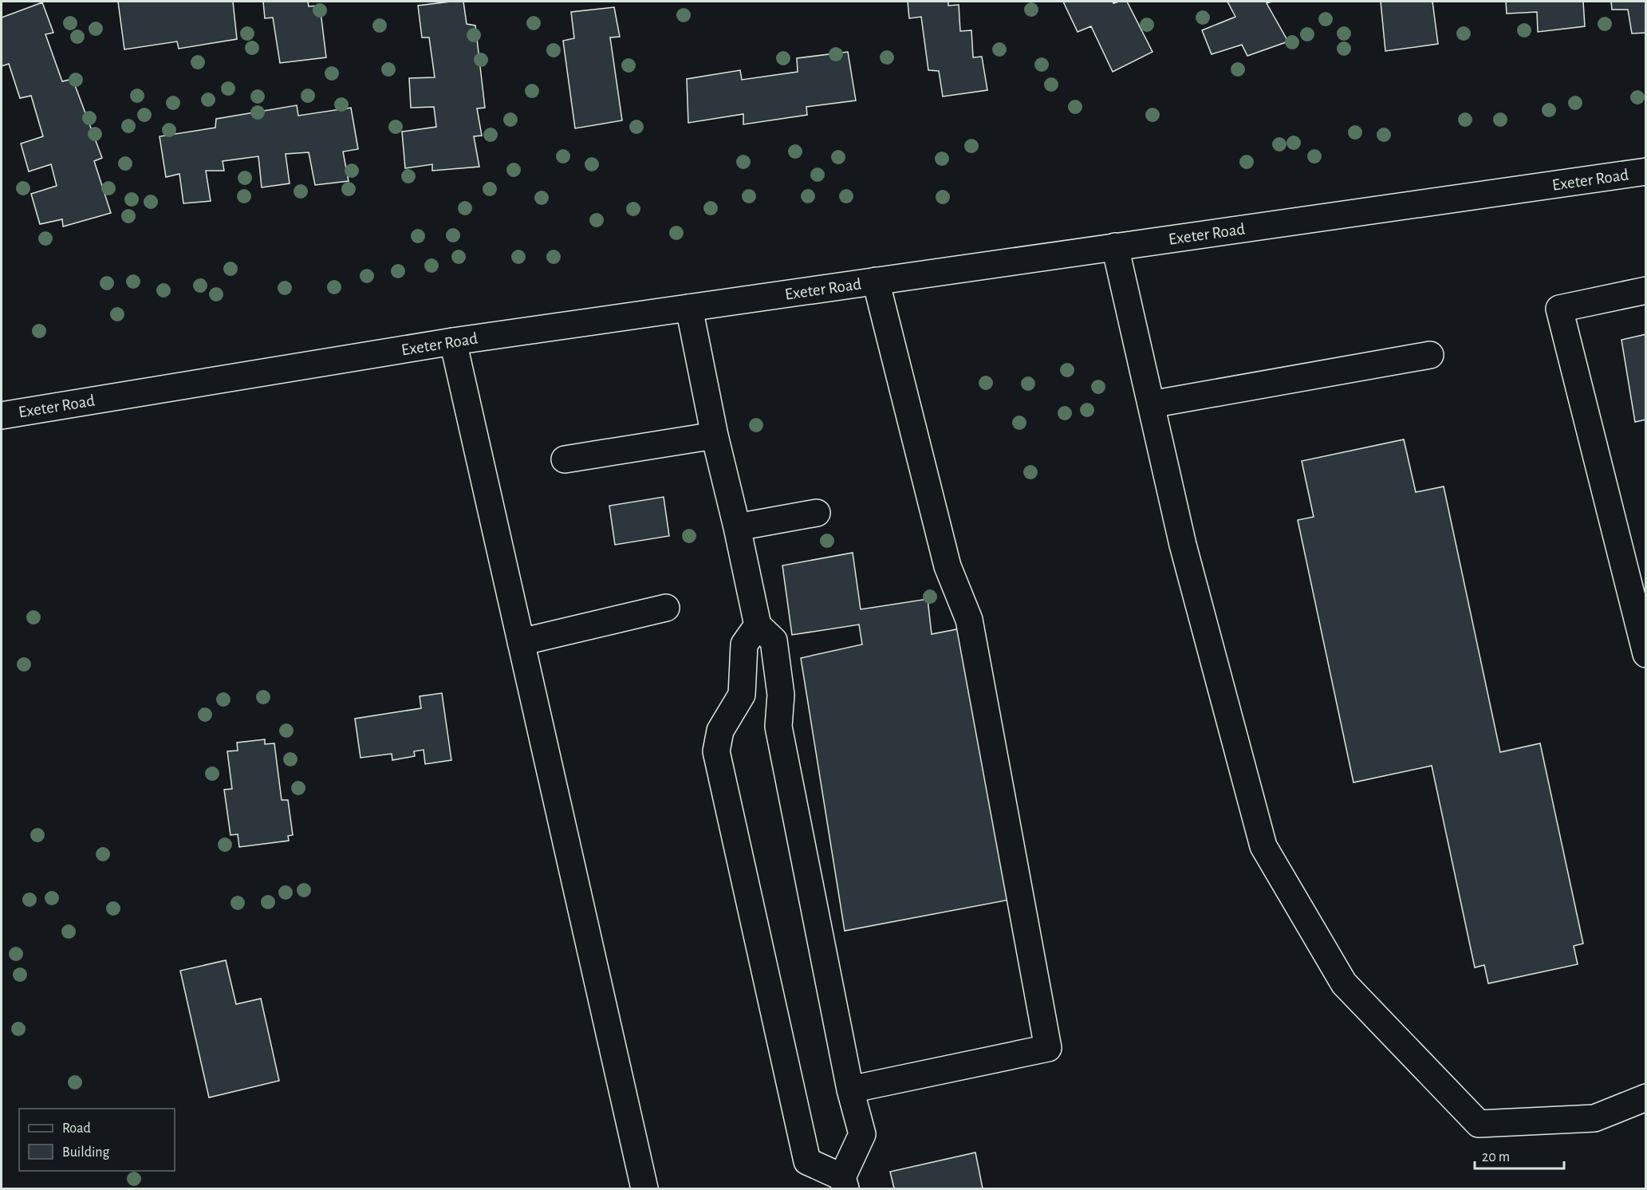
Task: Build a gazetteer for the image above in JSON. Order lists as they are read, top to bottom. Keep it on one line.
{"streets":{"main road":["Exeter Road"]},"legend":["Road","Building"],"scale_bar":"20 m"}
